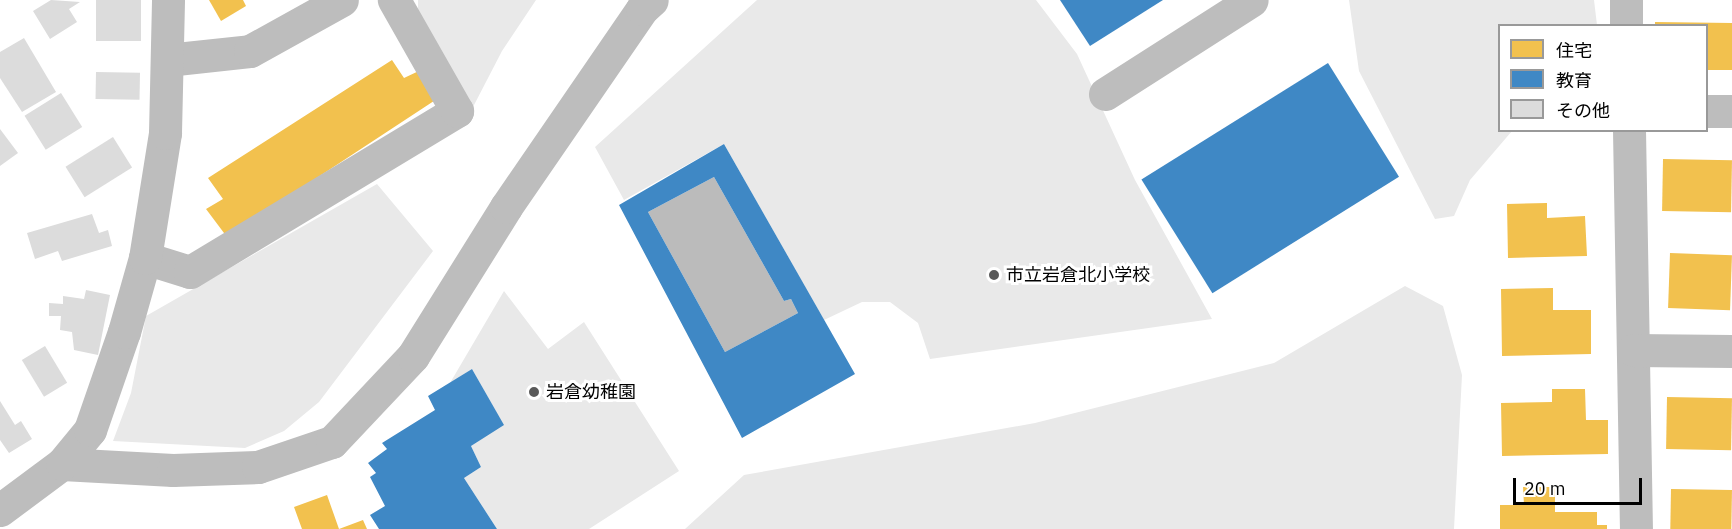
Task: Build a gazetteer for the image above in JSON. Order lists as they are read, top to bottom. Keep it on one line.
{"places":["市立岩倉北小学校","岩倉幼稚園"],"legend":["住宅","教育","その他"],"scale_bar":"20 m"}
